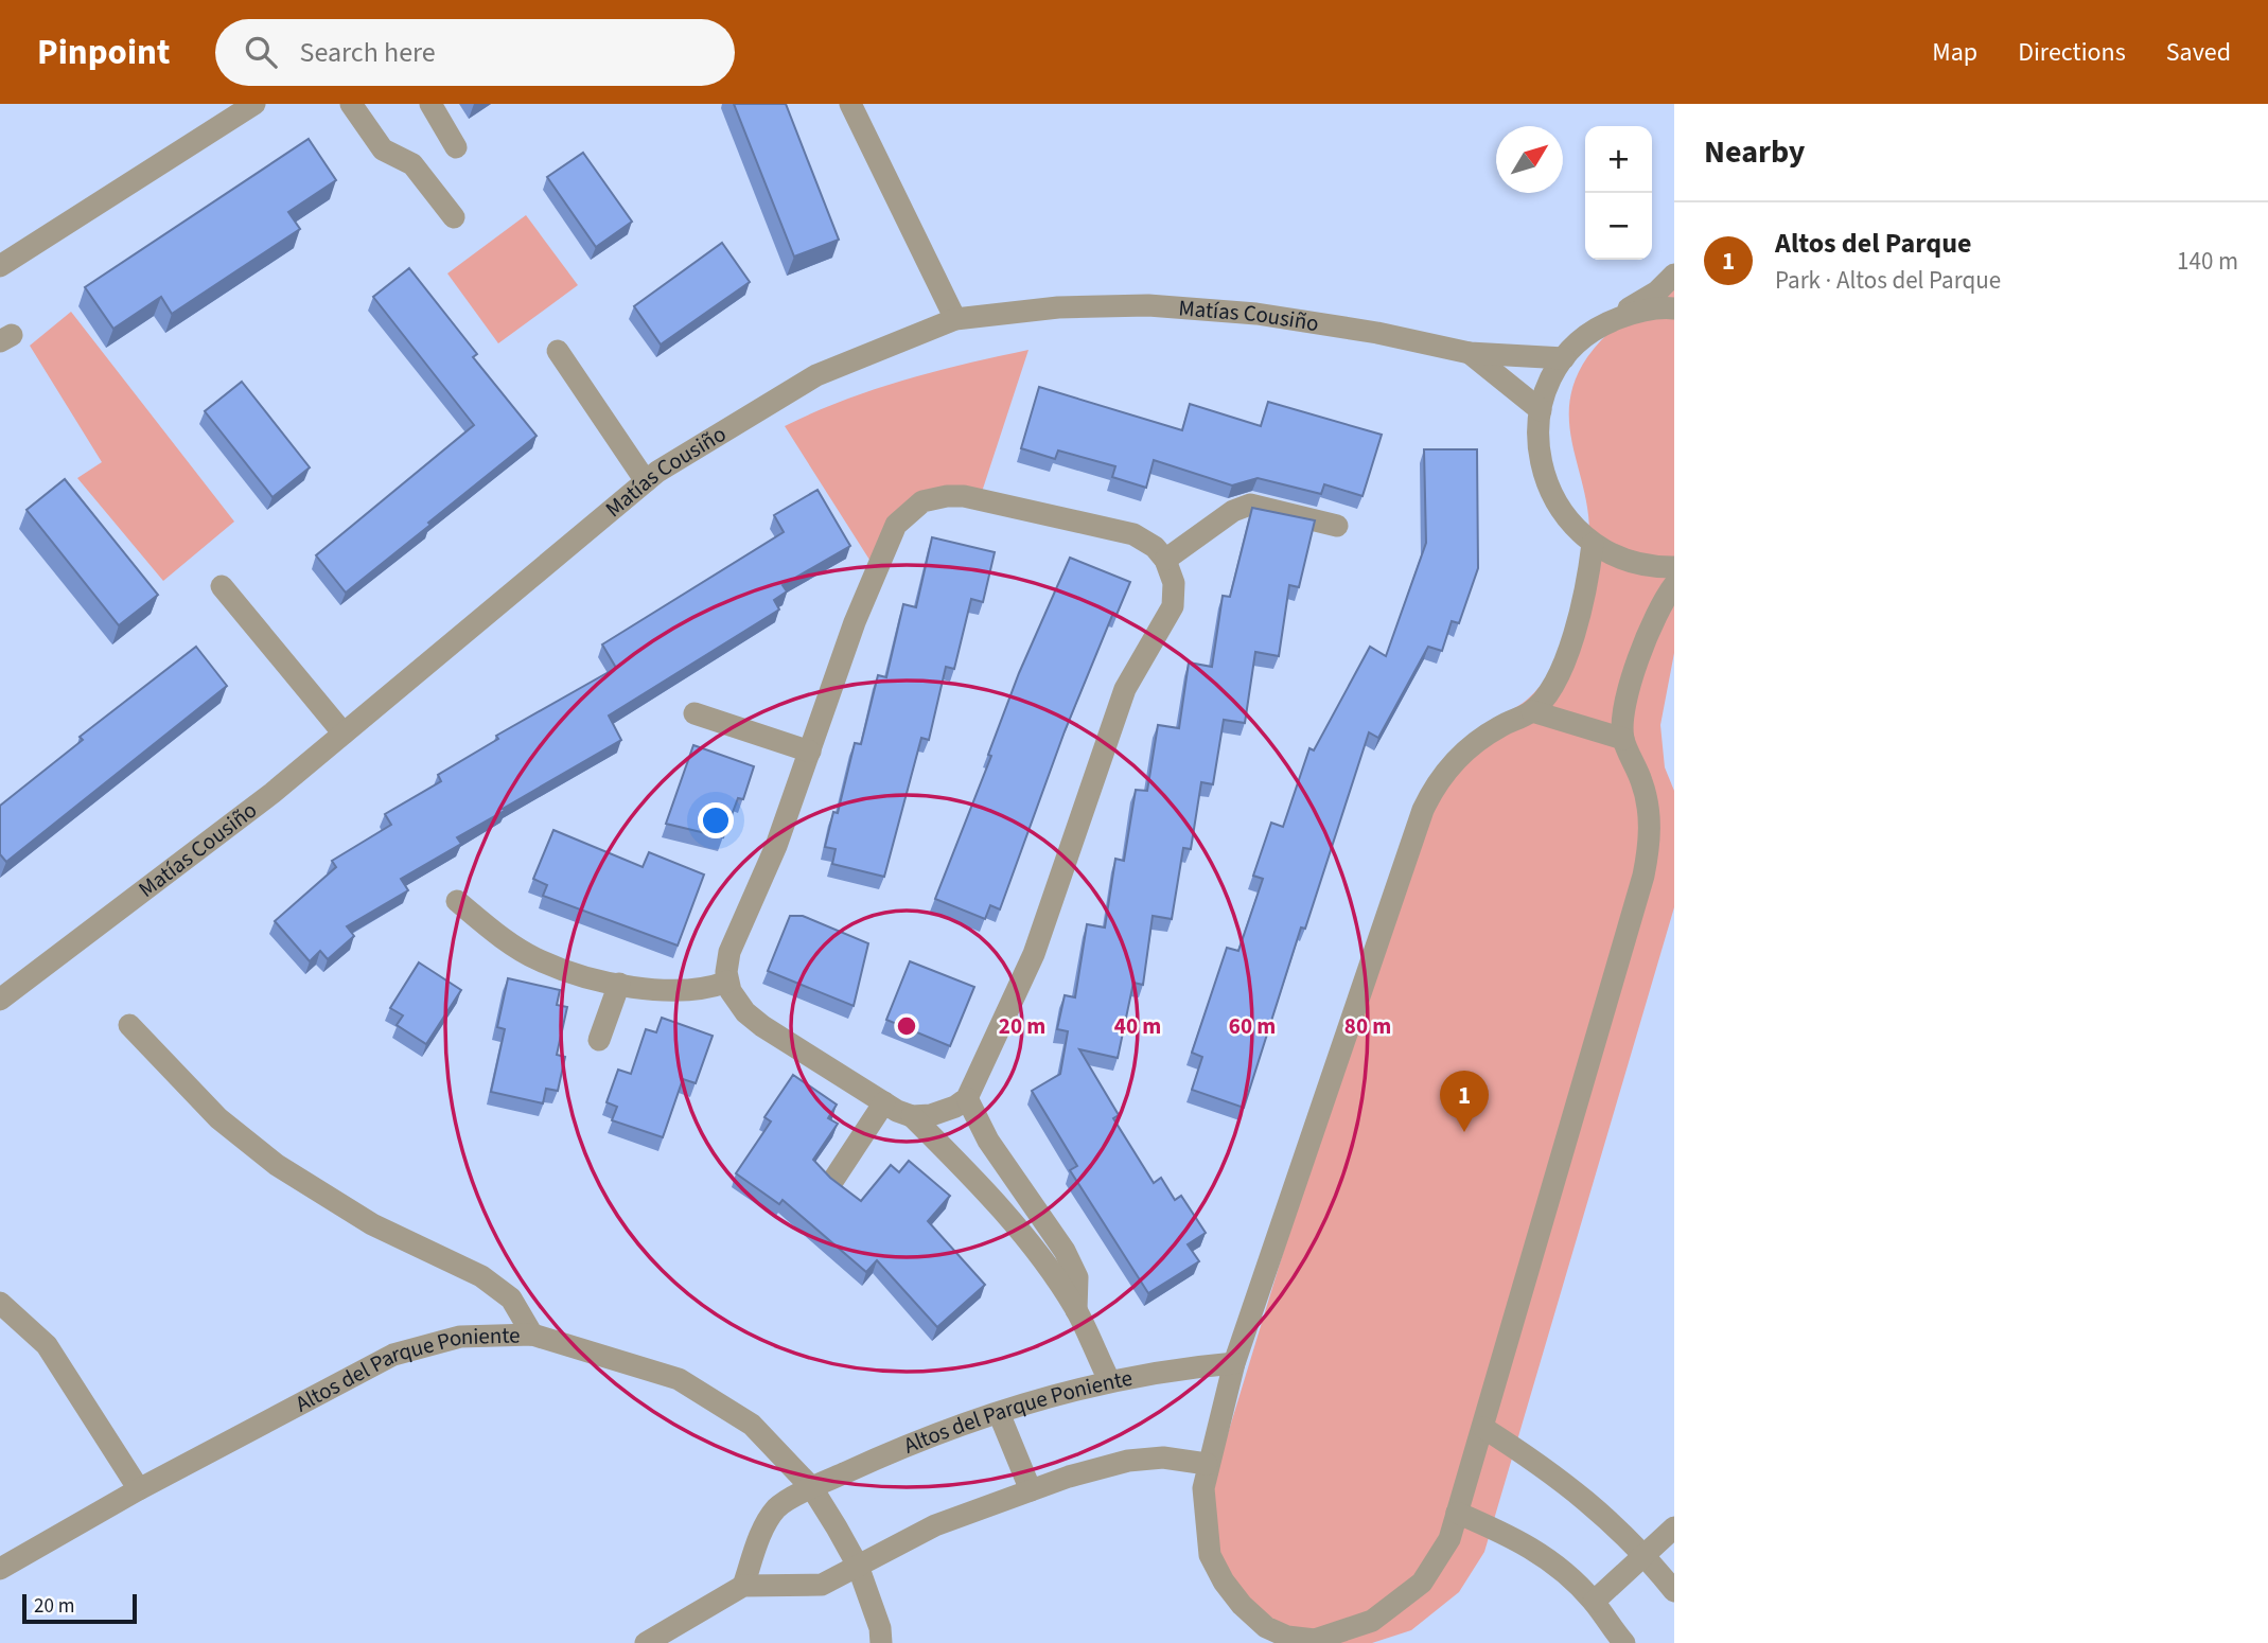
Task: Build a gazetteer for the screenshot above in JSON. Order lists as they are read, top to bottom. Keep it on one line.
{"streets":{"street":["Matías Cousiño","Altos del Parque Poniente"]},"scale_bar":"20 m","north":"top right","page":{"header":"Pinpoint","search":"Search here","nav":["Map","Directions","Saved"],"heading":"Nearby","map_buttons":["+","−"],"list":[{"mark":"1","name":"Altos del Parque","note":"Park · Altos del Parque","value":"140 m"}],"pins":"1","scale":"20 m"},"rings":["20 m","40 m","60 m","80 m"]}
